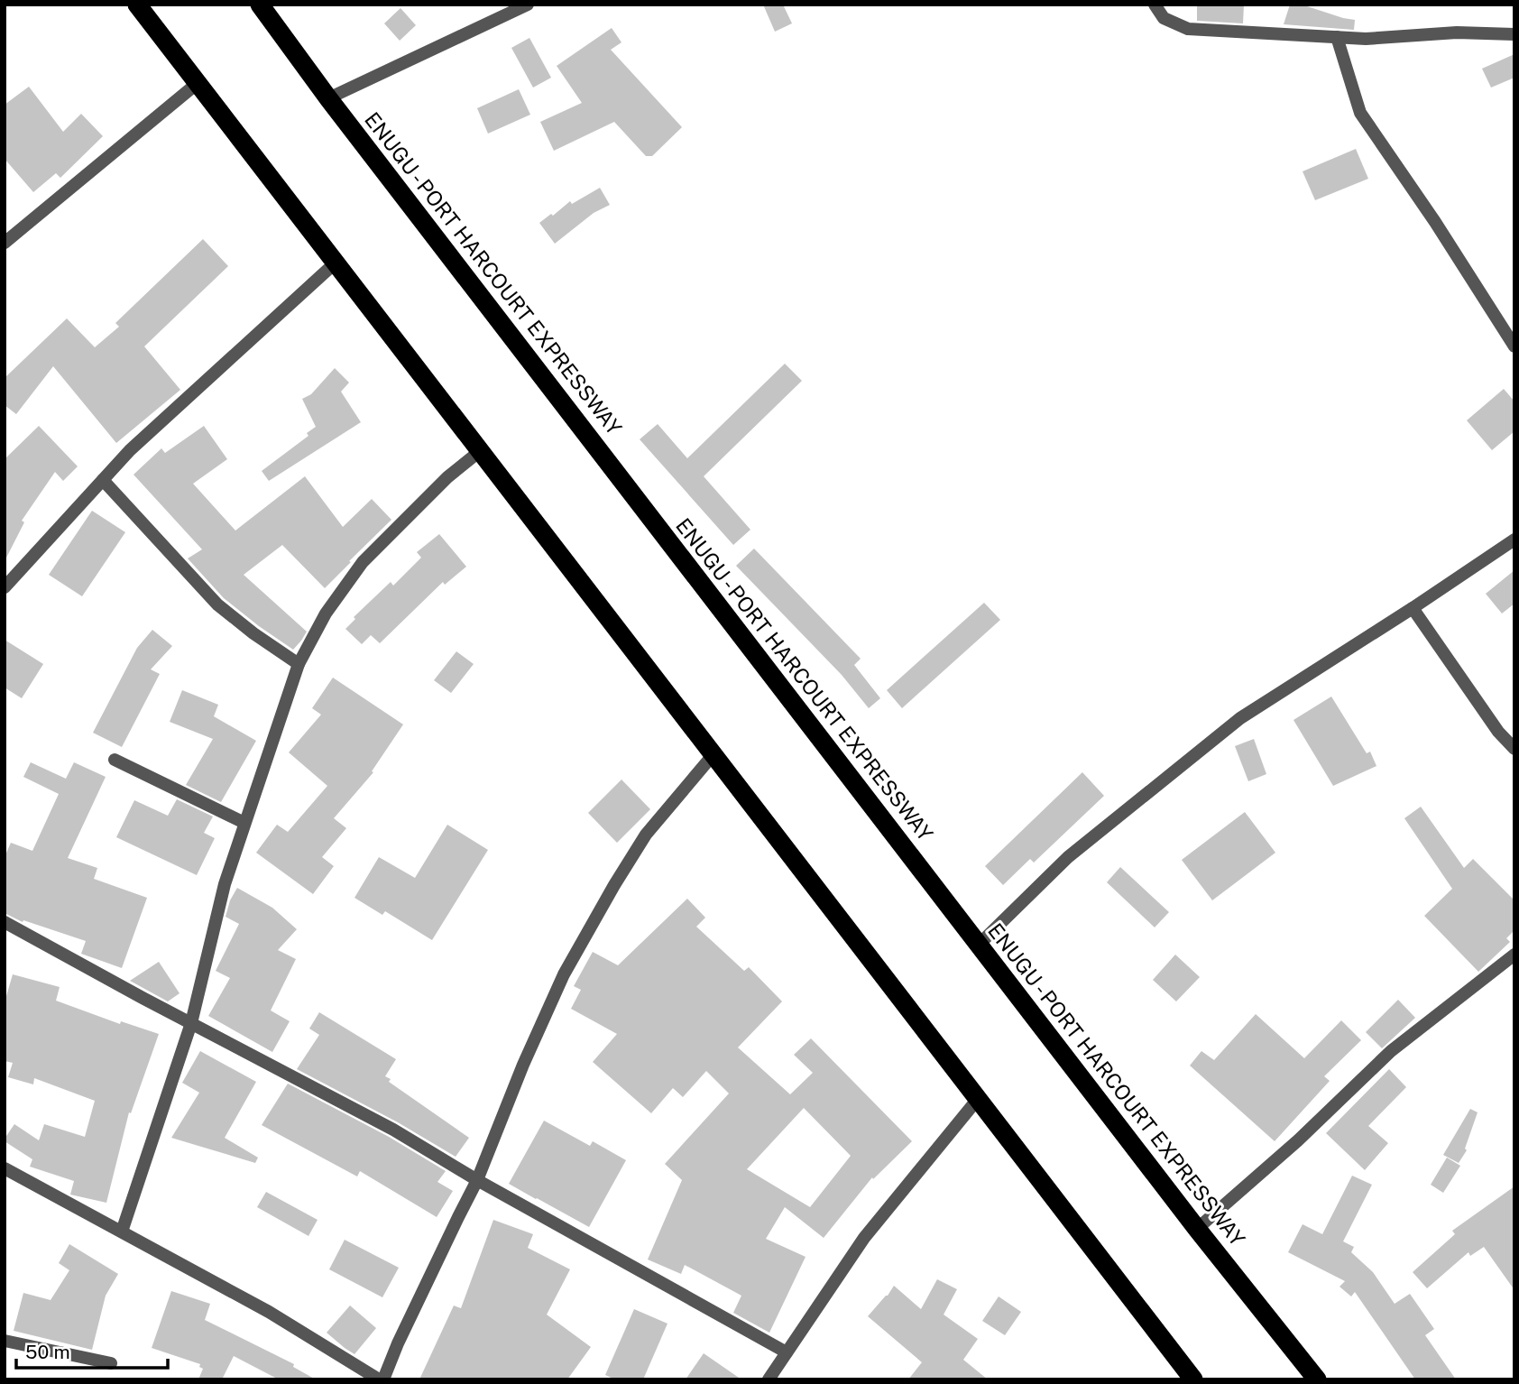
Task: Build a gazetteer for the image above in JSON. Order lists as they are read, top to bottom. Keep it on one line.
{"streets":{"highway":["ENUGU - PORT HARCOURT EXPRESSWAY"]},"scale_bar":"50 m"}
